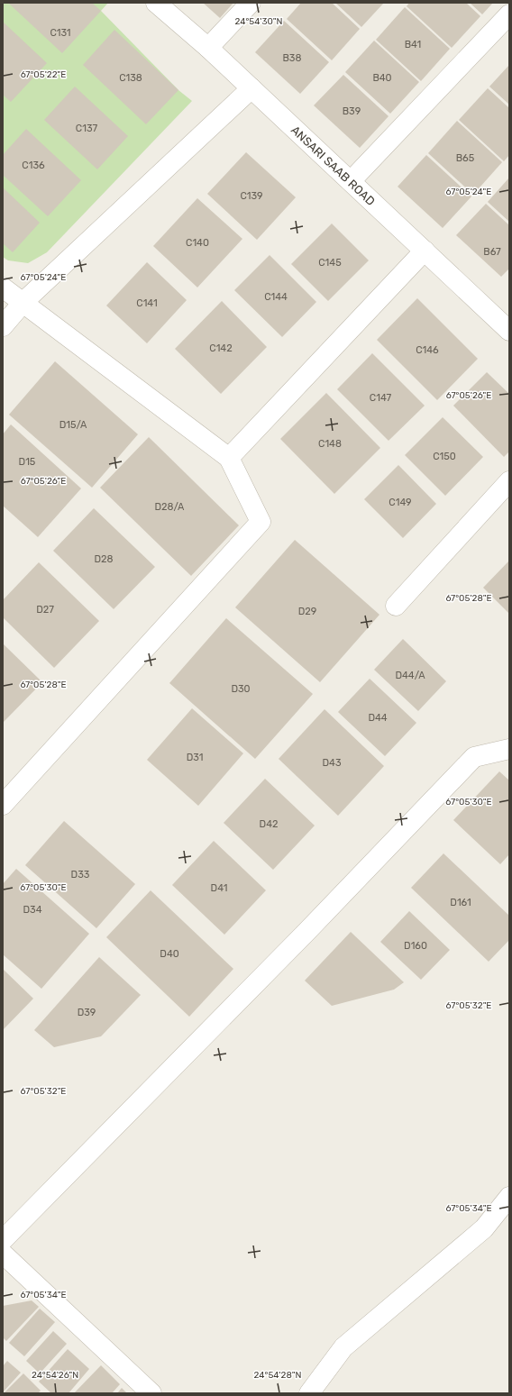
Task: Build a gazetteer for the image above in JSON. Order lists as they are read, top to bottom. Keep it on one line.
{"streets":{"street":["ANSARI SAAB ROAD"]},"house_numbers":["C131","B41","B38","C138","B40","B39","C137","B65","C136","C139","C140","B67","C145","C144","C141","C142","C146","C147","D15/A","C148","C150","D15","C149","D28/A","D28","D27","D29","D44/A","D30","D44","D31","D43","D42","D33","D41","D161","D34","D160","D40","D39"],"coordinates":["24°54'30\"N","67°05'22\"E","67°05'24\"E","67°05'26\"E","67°05'28\"E","67°05'30\"E","67°05'32\"E","67°05'34\"E","24°54'26\"N","24°54'28\"N"]}
